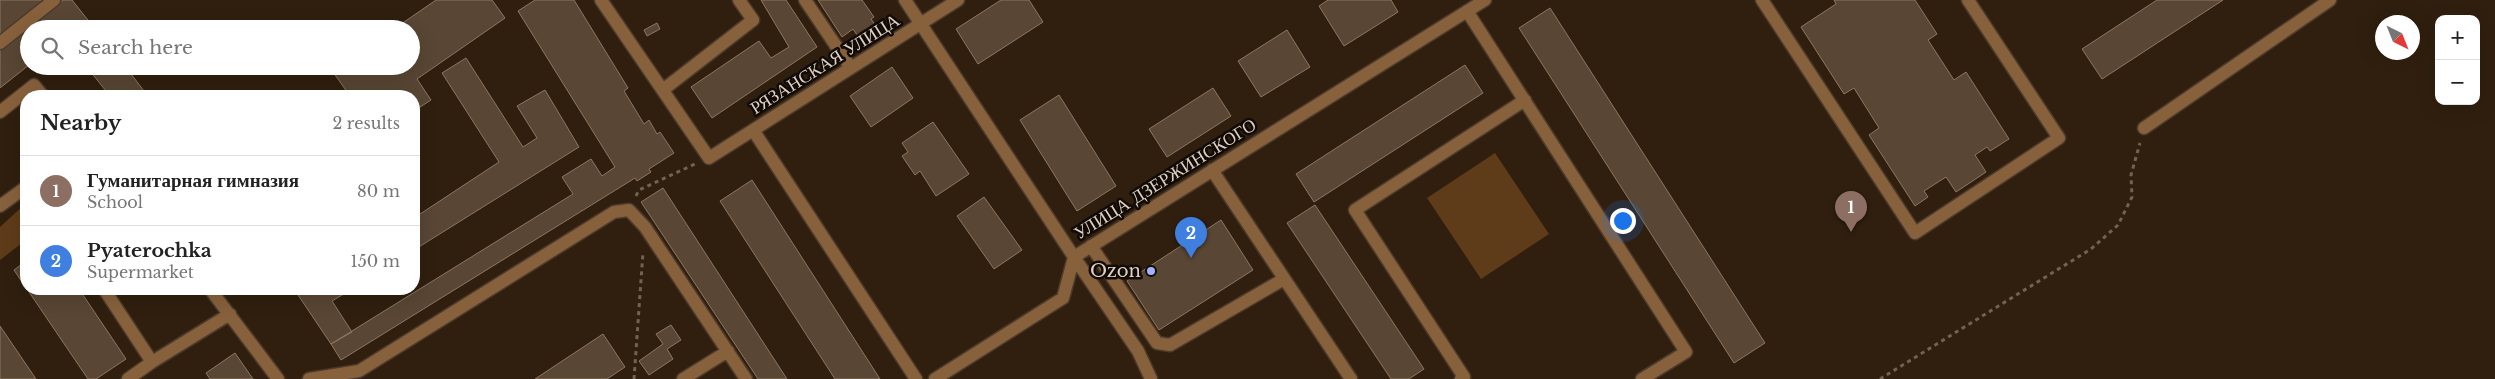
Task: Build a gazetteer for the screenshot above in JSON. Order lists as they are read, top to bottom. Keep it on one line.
{"streets":{"street":["РЯЗАНСКАЯ УЛИЦА","УЛИЦА ДЗЕРЖИНСКОГО"]},"crossings":[["РЯЗАНСКАЯ УЛИЦА","УЛИЦА ДЗЕРЖИНСКОГО"]],"places":["Ozon"],"north":"bottom right","page":{"map_buttons":["+","−"],"search":"Search here","heading":["Nearby","2 results"],"list":[{"mark":"1","name":"Гуманитарная гимназия","note":"School","value":"80 m"},{"mark":"2","name":"Pyaterochka","note":"Supermarket","value":"150 m"}],"pins":["1","2"]}}
